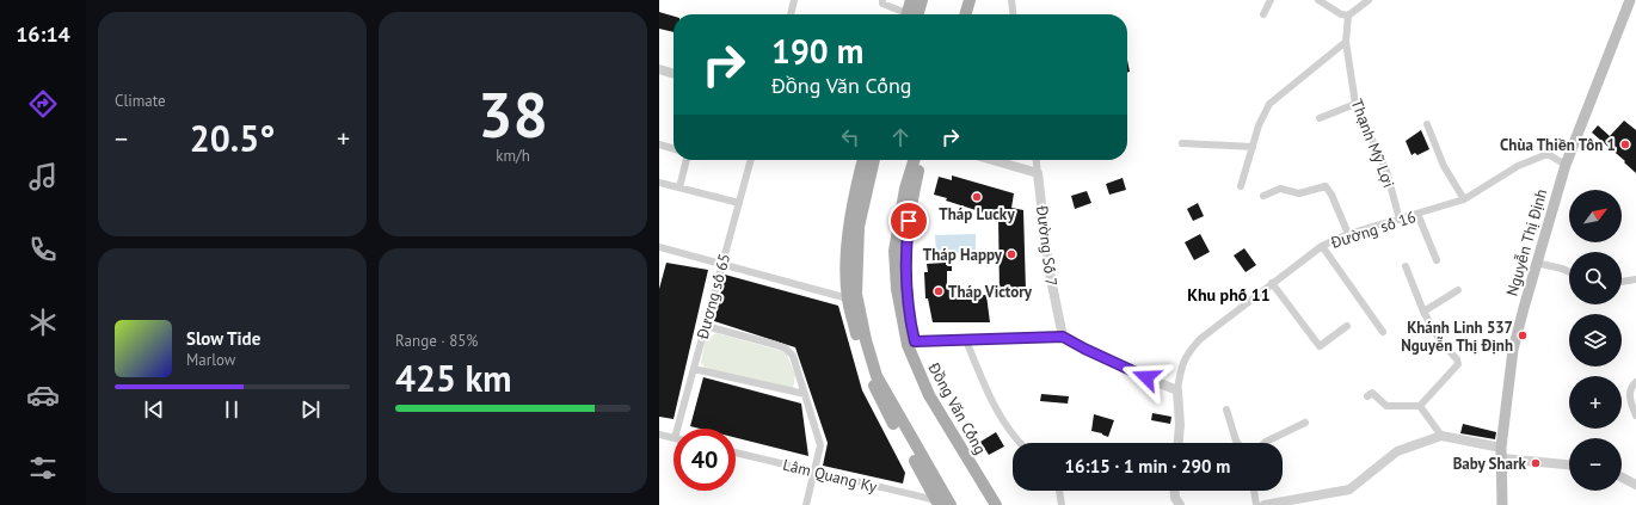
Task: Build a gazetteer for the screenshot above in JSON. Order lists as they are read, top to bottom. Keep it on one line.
{"streets":{"main road":["Nguyễn Thị Định","Đồng Văn Cống"],"street":["Thạnh Mỹ Lợi","Đường số 16","Đường Số 7","Đương số 65","Lâm Quang Ky"]},"crossings":[["Thạnh Mỹ Lợi","Đường số 16"],["Đường số 16","Nguyễn Thị Định"]],"districts":["Khu phố 11"],"places":["Chùa Thiền Tôn 1","Tháp Lucky","Tháp Happy","Tháp Victory","Khánh Linh 537 Nguyễn Thị Định","Baby Shark"],"north":"top right","page":{"tabs":"16:14","tile":["Climate",["38","km/h"],["Range · 85%","425 km"]],"turn":["190 m","Đồng Văn Cống"],"heat":["−","20.5°","+"],"map_buttons":["+","−"],"song":["Slow Tide","Marlow"],"limit":"40","trip":"16:15 · 1 min · 290 m"}}
